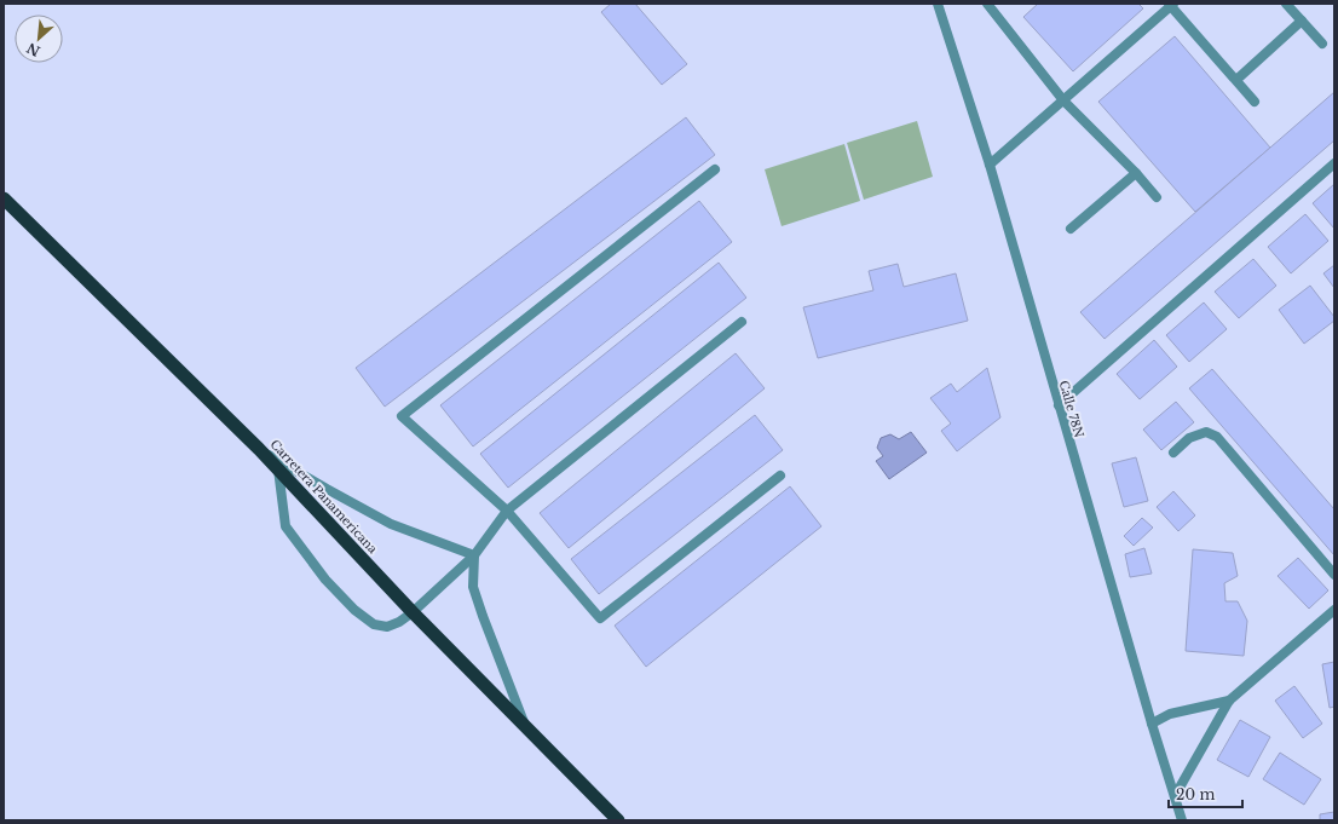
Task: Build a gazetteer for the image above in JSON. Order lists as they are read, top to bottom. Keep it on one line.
{"streets":{"highway":["Carretera Panamericana"],"street":["Calle 78N"]},"scale_bar":"20 m","north":"bottom left"}
